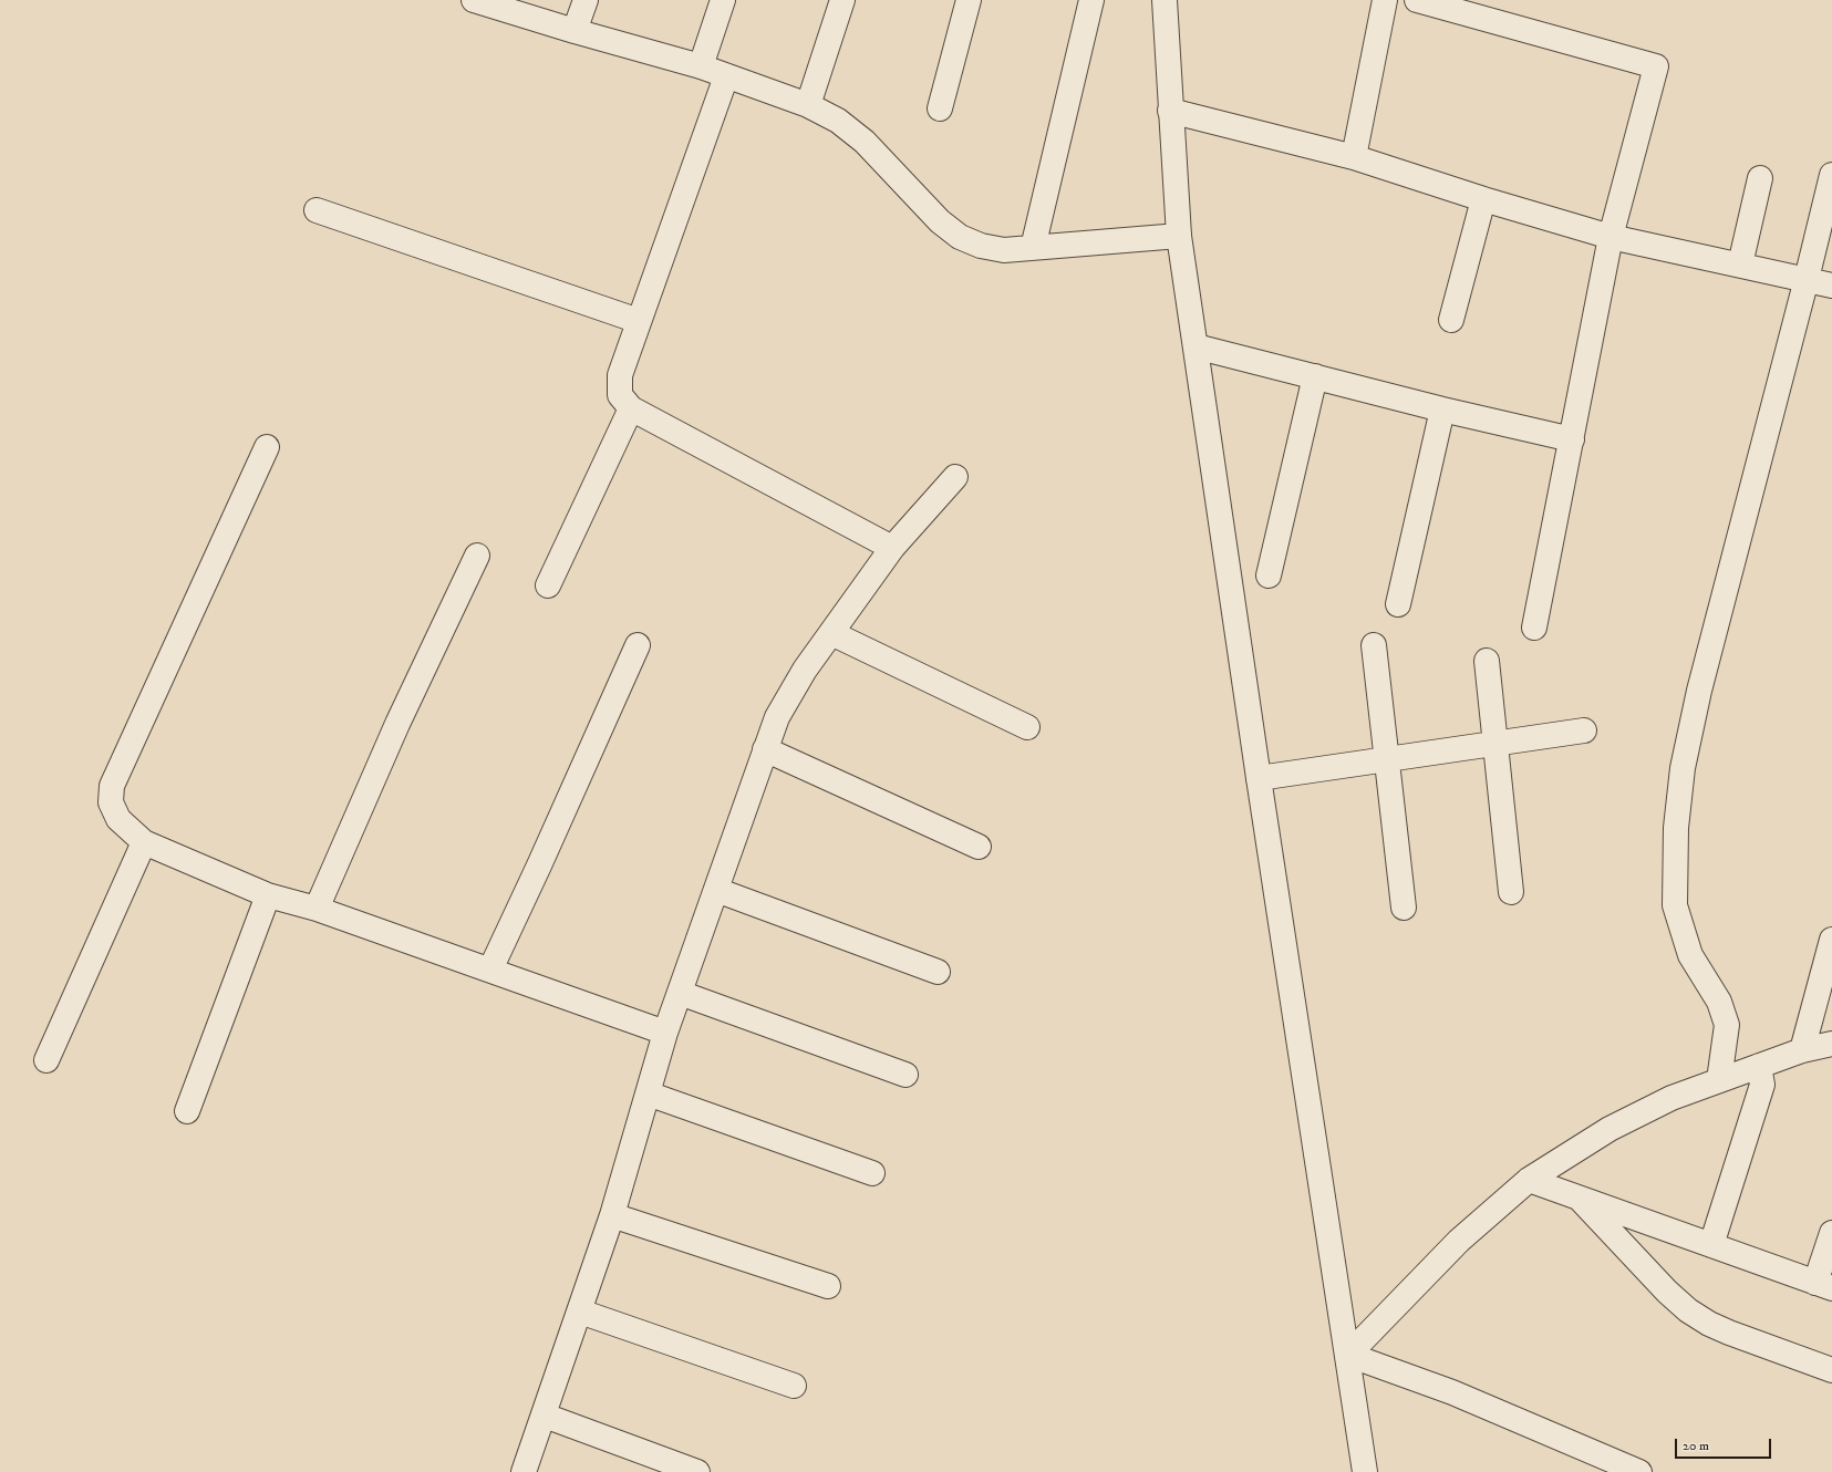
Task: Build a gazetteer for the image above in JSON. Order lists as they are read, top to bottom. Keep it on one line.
{"scale_bar":"20 m"}
